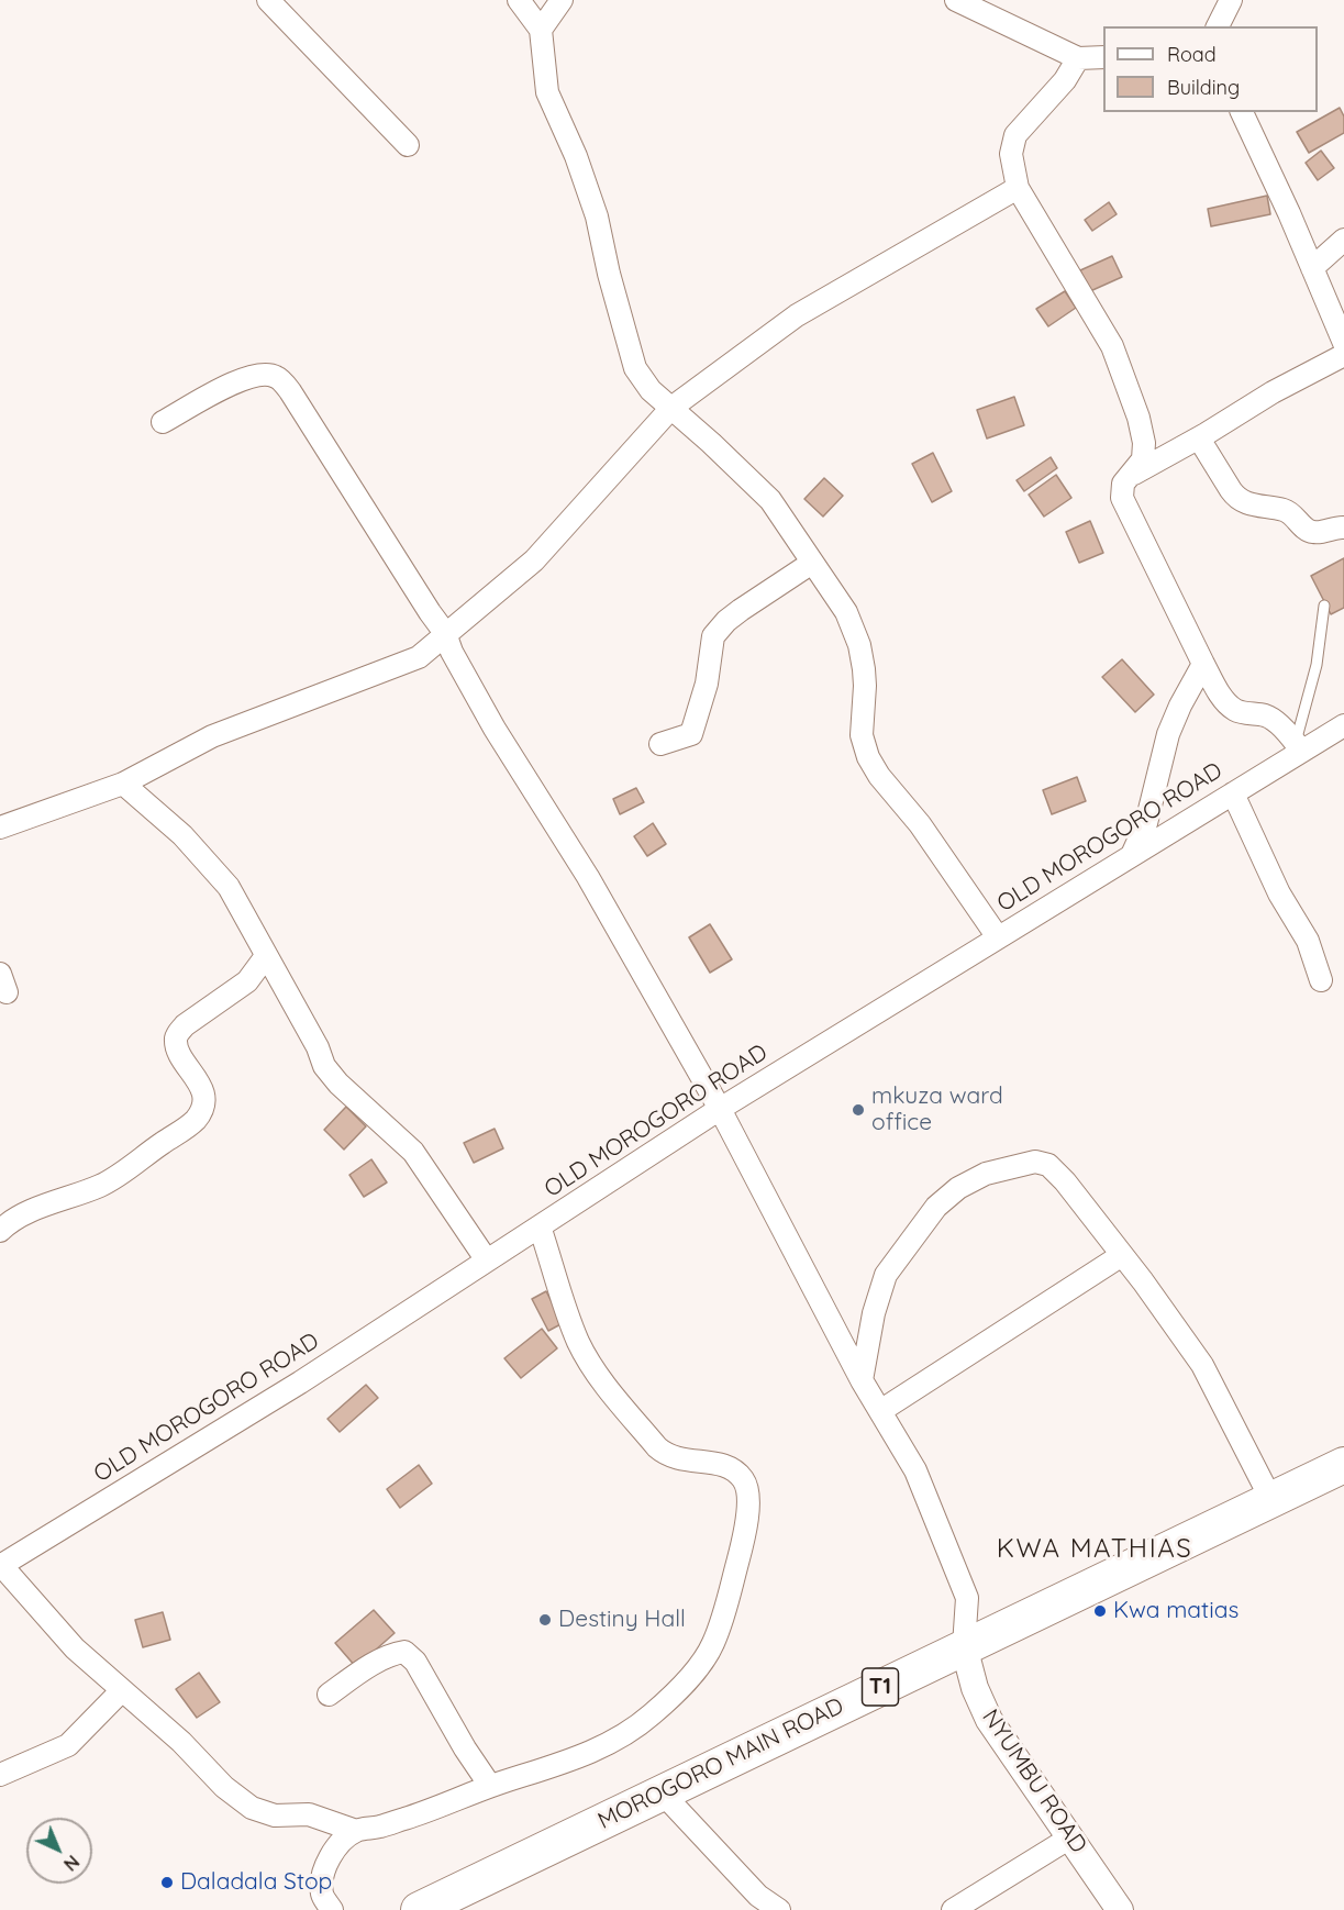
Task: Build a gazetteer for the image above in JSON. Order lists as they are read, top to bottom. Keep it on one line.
{"streets":{"highway":["T1","MOROGORO MAIN ROAD"],"street":["OLD MOROGORO ROAD","NYUMBU ROAD"]},"crossings":[["MOROGORO MAIN ROAD","NYUMBU ROAD"]],"districts":["KWA MATHIAS"],"places":["mkuza ward office","Kwa matias","Destiny Hall","Daladala Stop"],"legend":["Road","Building"],"north":"bottom right"}
